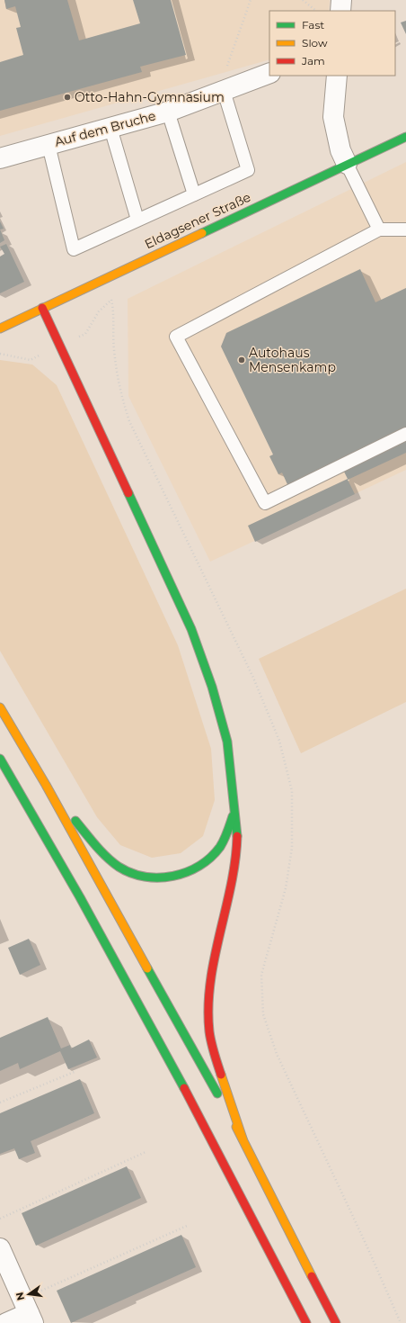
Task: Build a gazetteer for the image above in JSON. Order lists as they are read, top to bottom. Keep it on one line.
{"streets":{"main road":["Eldagsener Straße"],"street":["Auf dem Bruche"]},"places":["Otto-Hahn-Gymnasium","Autohaus Mensenkamp"],"legend":["Fast","Slow","Jam"],"north":"left"}
